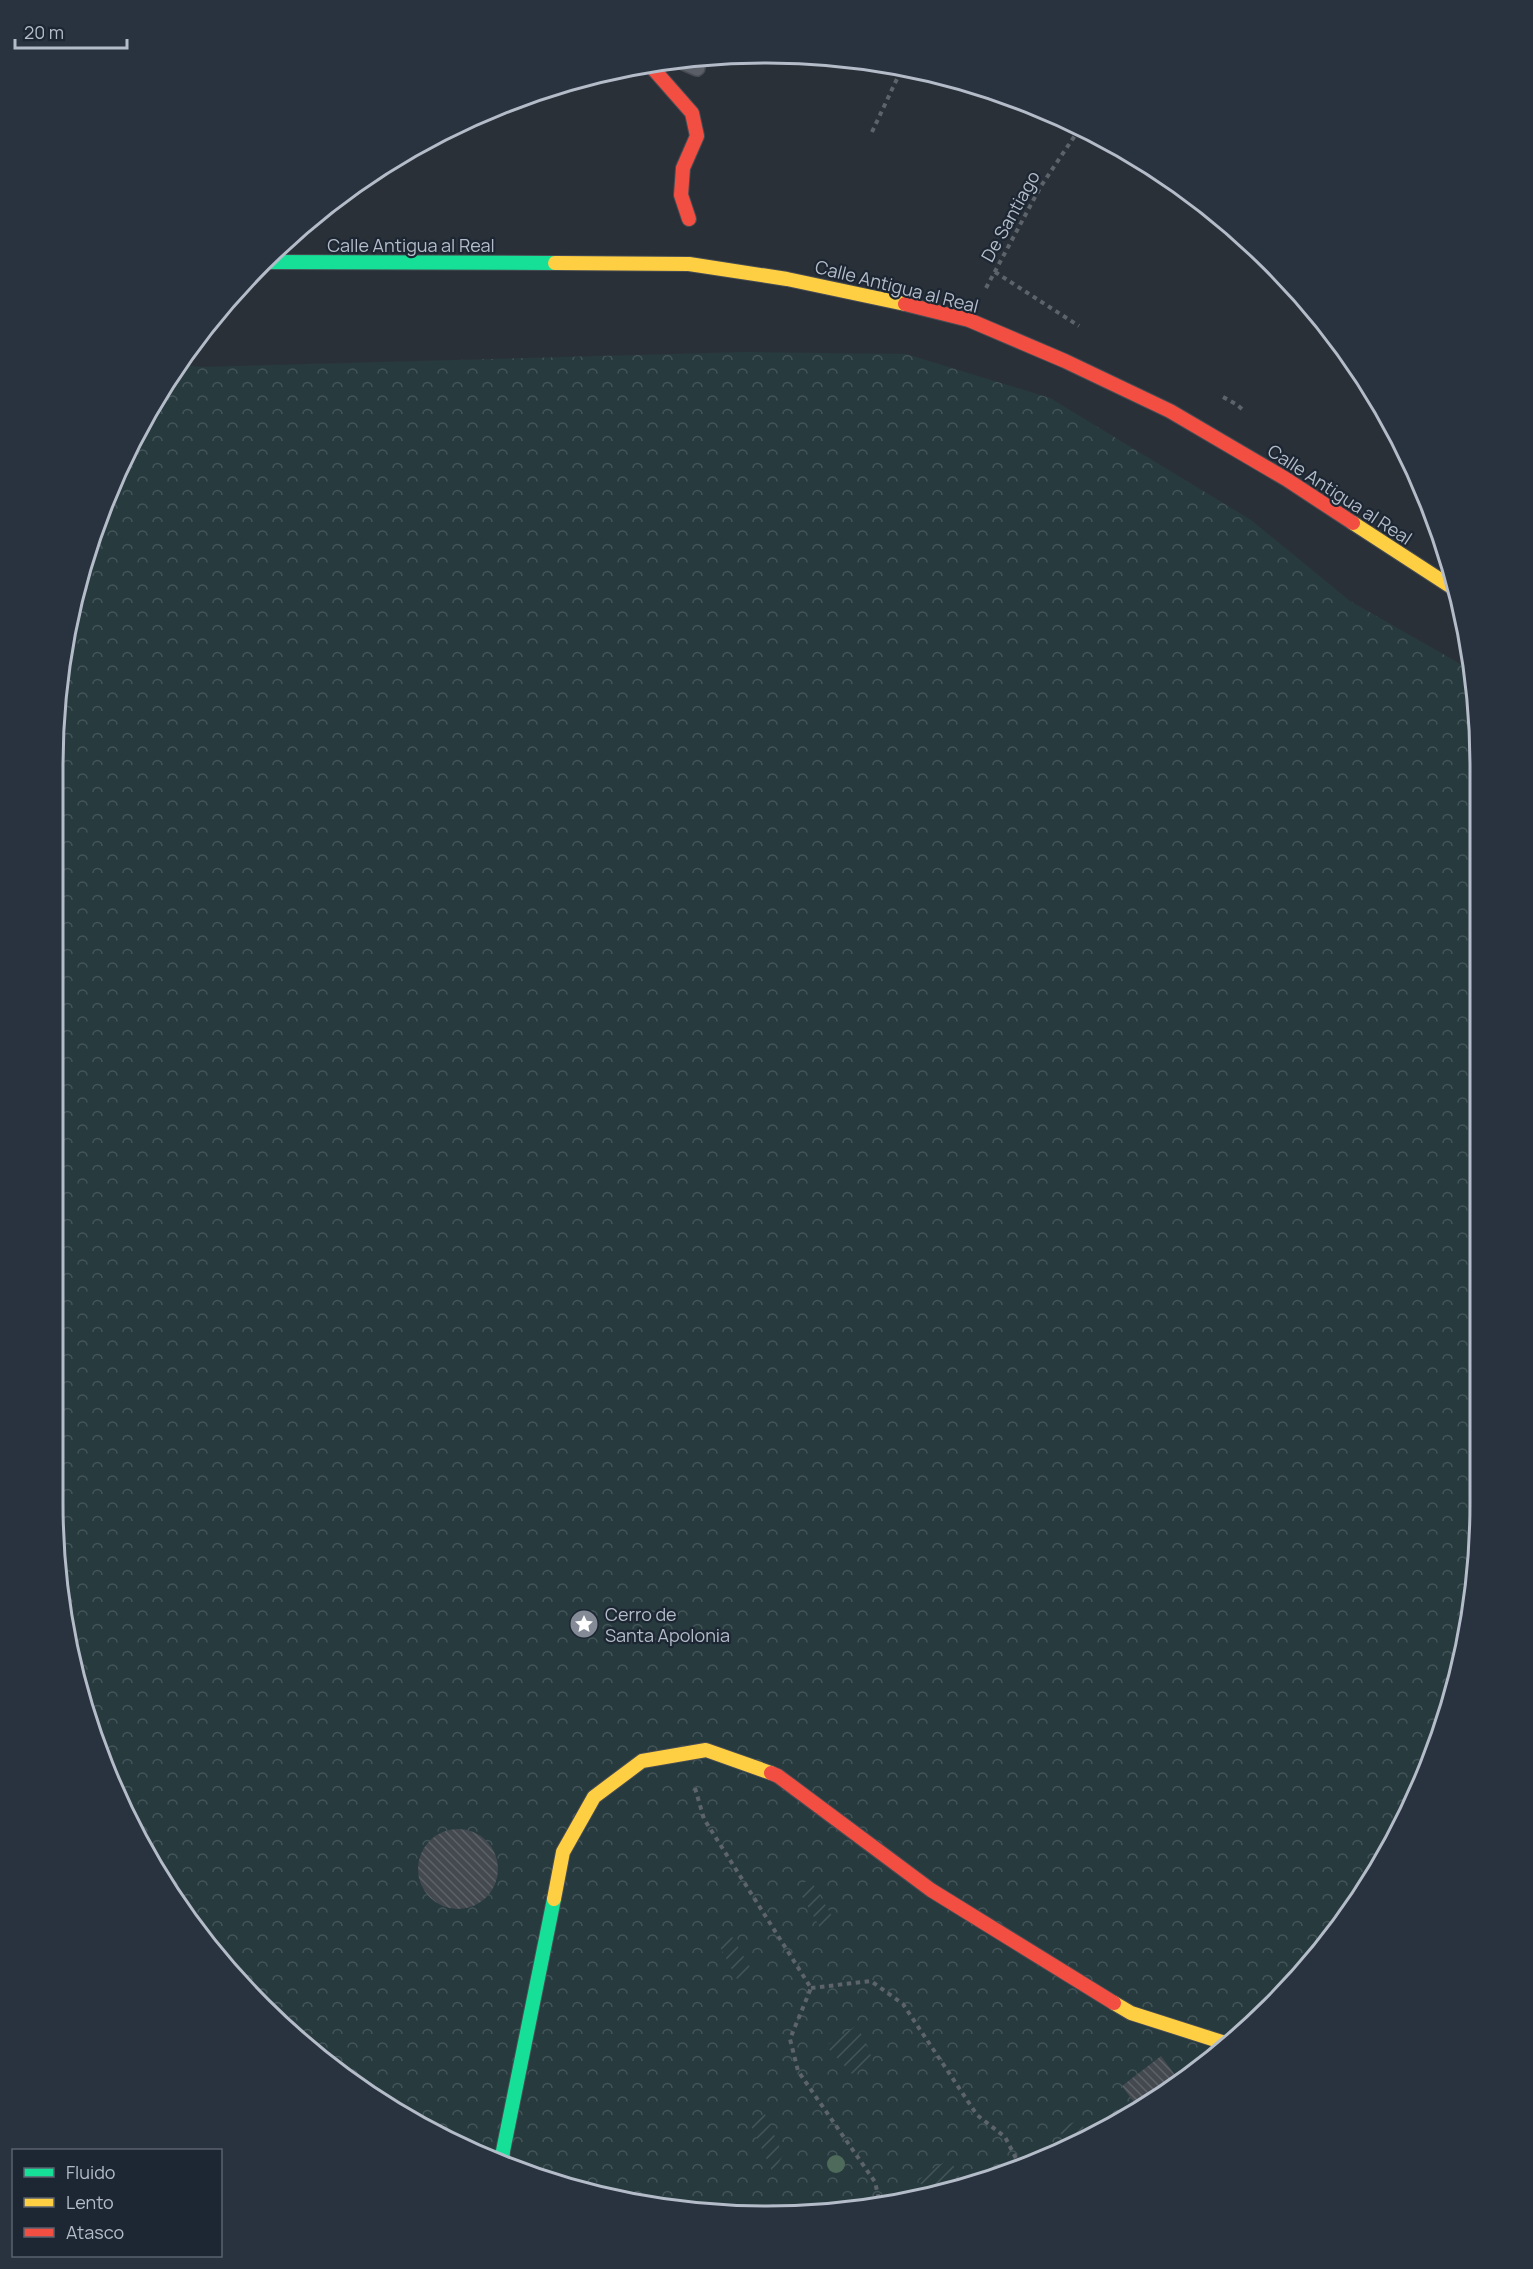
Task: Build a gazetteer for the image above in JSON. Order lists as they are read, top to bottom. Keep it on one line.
{"streets":{"street":["Calle Antigua al Real"],"path":["De Santiago"]},"crossings":[["De Santiago","Calle Antigua al Real"]],"places":{"place":["Cerro de Santa Apolonia"]},"legend":["Fluido","Lento","Atasco"],"scale_bar":"20 m"}
